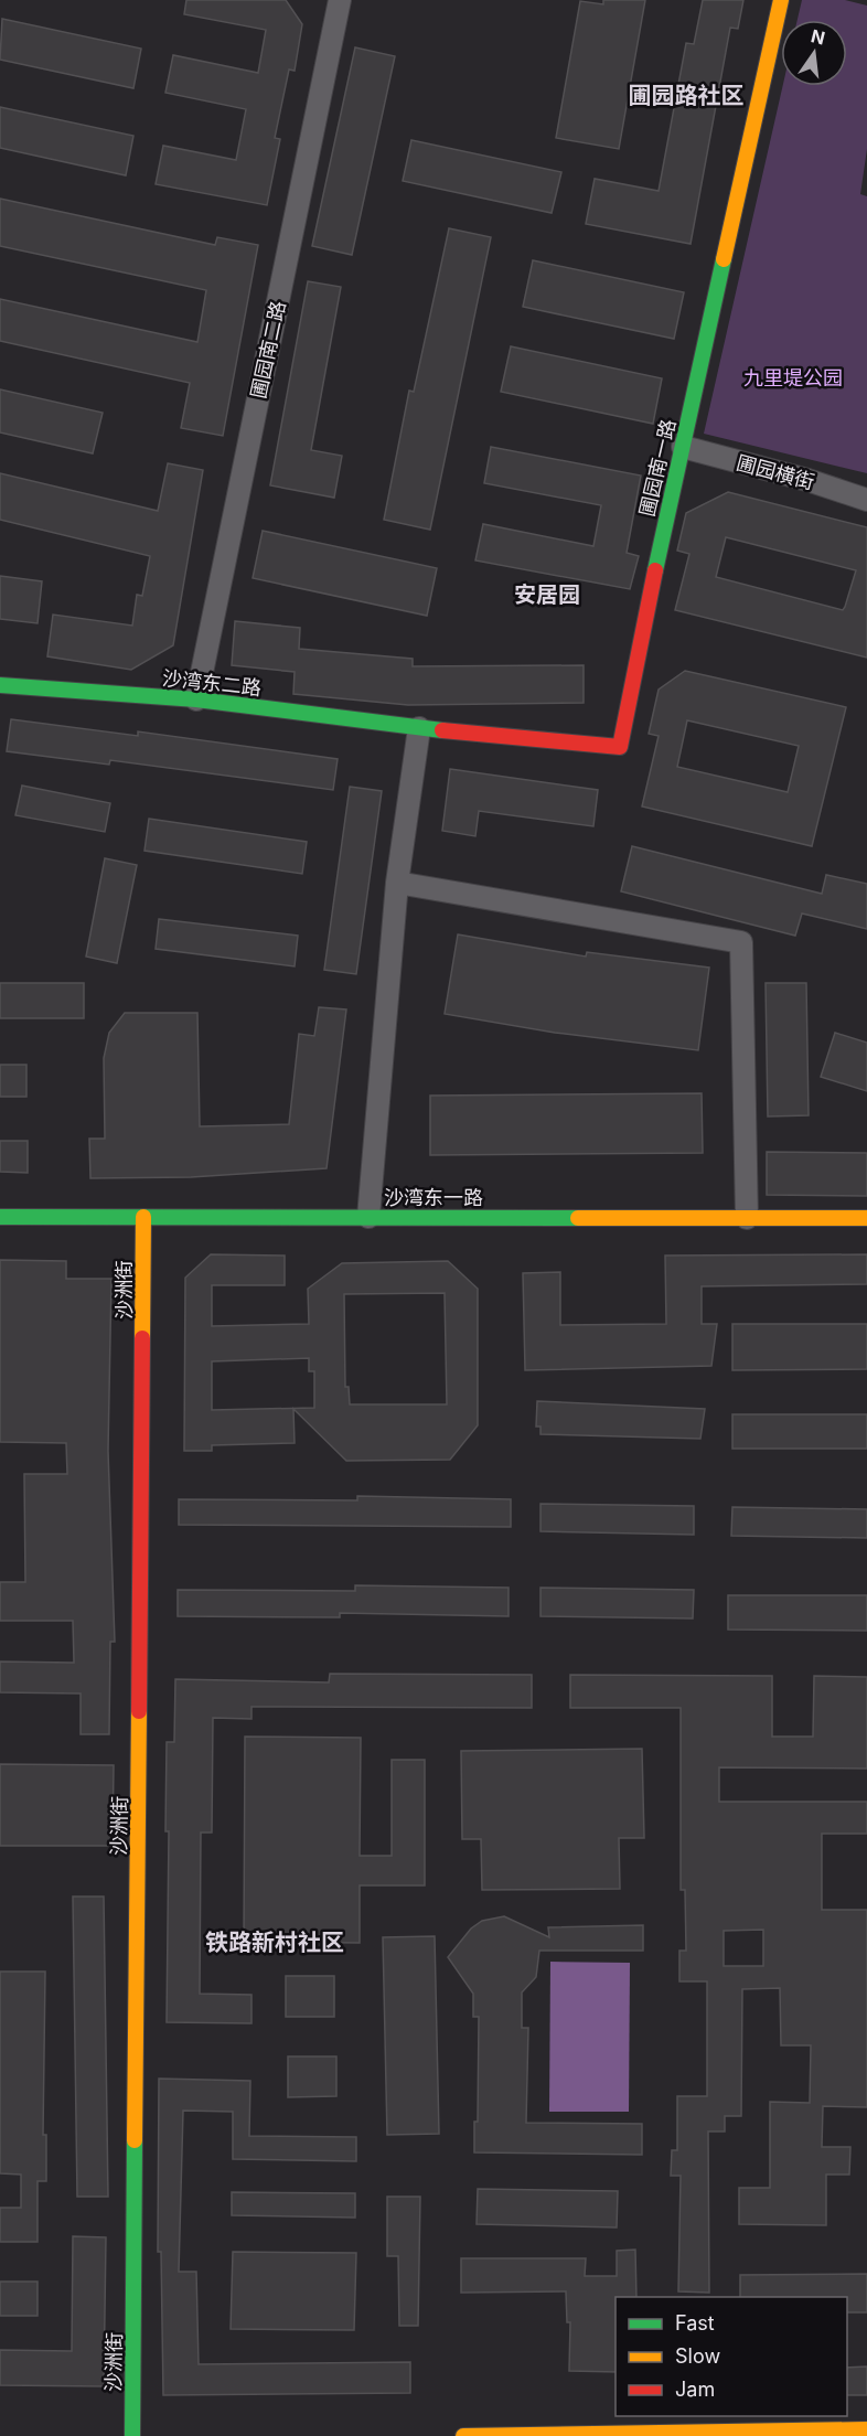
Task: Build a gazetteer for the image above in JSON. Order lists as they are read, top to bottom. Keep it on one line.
{"streets":{"street":["圃园南二路","圃园南一路","圃园横街","沙湾东二路","沙湾东一路","沙洲街"]},"crossings":[["圃园南二路","沙湾东二路"],["圃园南一路","圃园横街"],["圃园南一路","沙湾东二路"],["沙湾东一路","沙洲街"]],"districts":["圃园路社区","安居园","铁路新村社区"],"parks":["九里堤公园"],"legend":["Fast","Slow","Jam"],"north":"top"}
